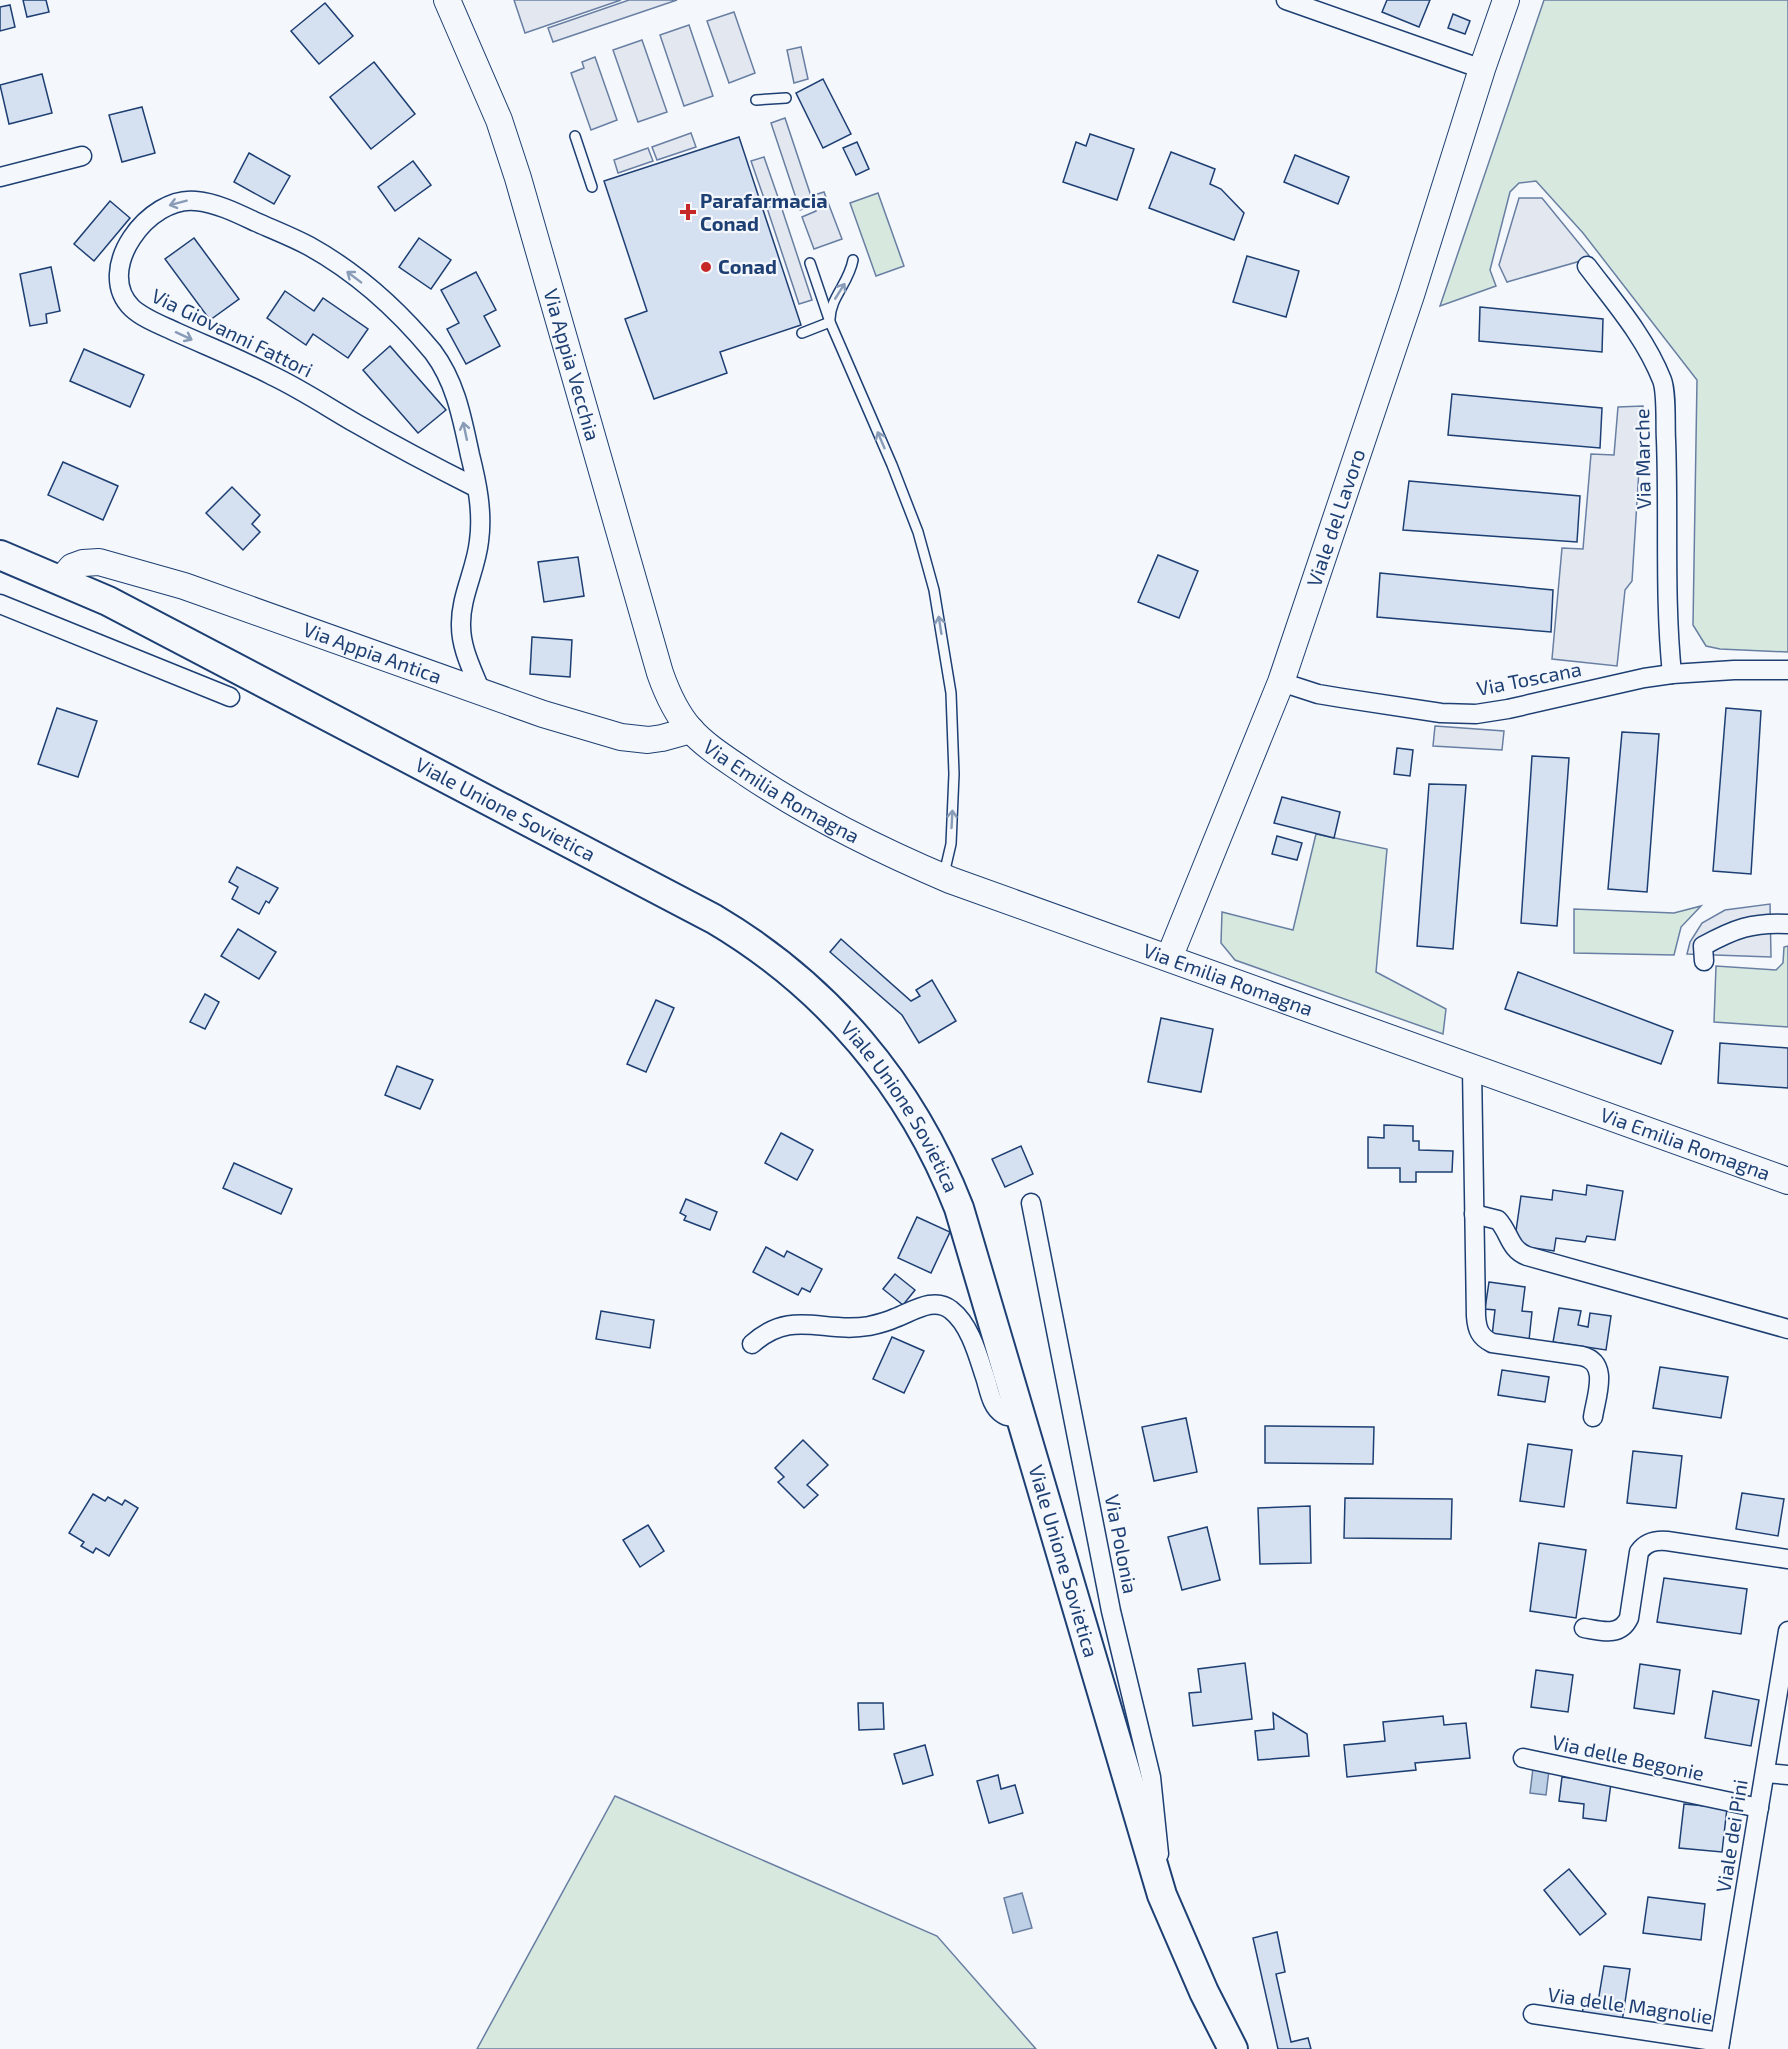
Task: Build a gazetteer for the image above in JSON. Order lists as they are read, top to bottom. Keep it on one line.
{"streets":{"main road":["Via Appia Vecchia","Viale del Lavoro","Via Appia Antica","Via Emilia Romagna","Viale Unione Sovietica"],"street":["Via Giovanni Fattori","Via Marche","Via Toscana","Via Polonia","Via delle Begonie","Viale dei Pini","Via delle Magnolie"]},"crossings":[["Via Giovanni Fattori","Via Appia Antica"],["Via Appia Vecchia","Via Appia Antica"],["Via Appia Vecchia","Via Emilia Romagna"],["Via Marche","Via Toscana"],["Viale del Lavoro","Via Toscana"],["Viale del Lavoro","Via Emilia Romagna"],["Via Appia Antica","Via Emilia Romagna"],["Via Appia Antica","Viale Unione Sovietica"],["Viale Unione Sovietica","Via Polonia"],["Via delle Begonie","Viale dei Pini"],["Viale dei Pini","Via delle Magnolie"]],"places":{"health":["Parafarmacia Conad"],"other":["Conad"]}}
